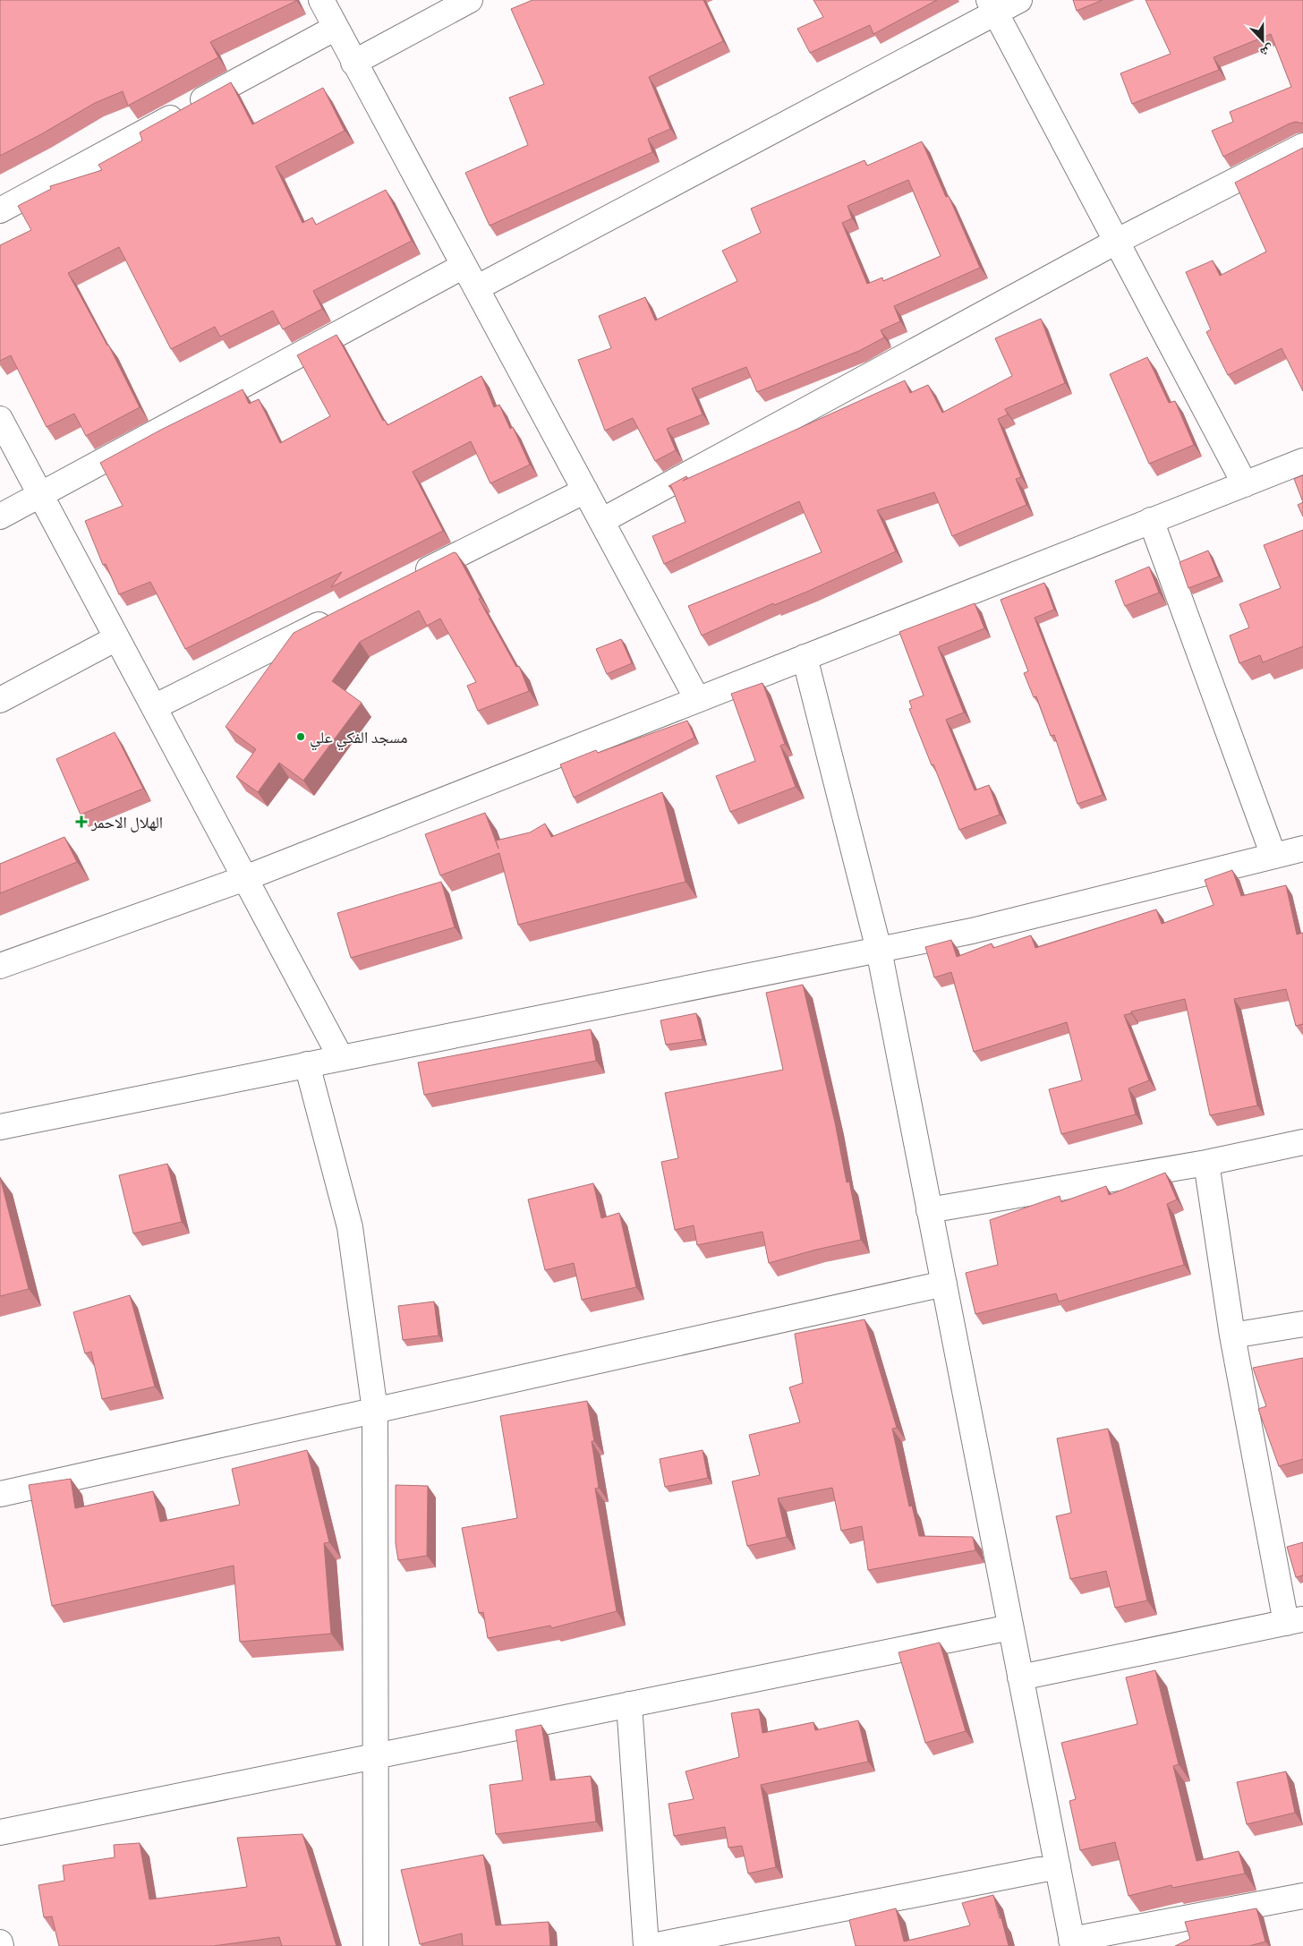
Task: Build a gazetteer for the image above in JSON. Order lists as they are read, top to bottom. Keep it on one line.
{"places":{"other":["مسجد الفكي علي"],"health":["الهلال الاحمر"]},"north":"bottom"}
